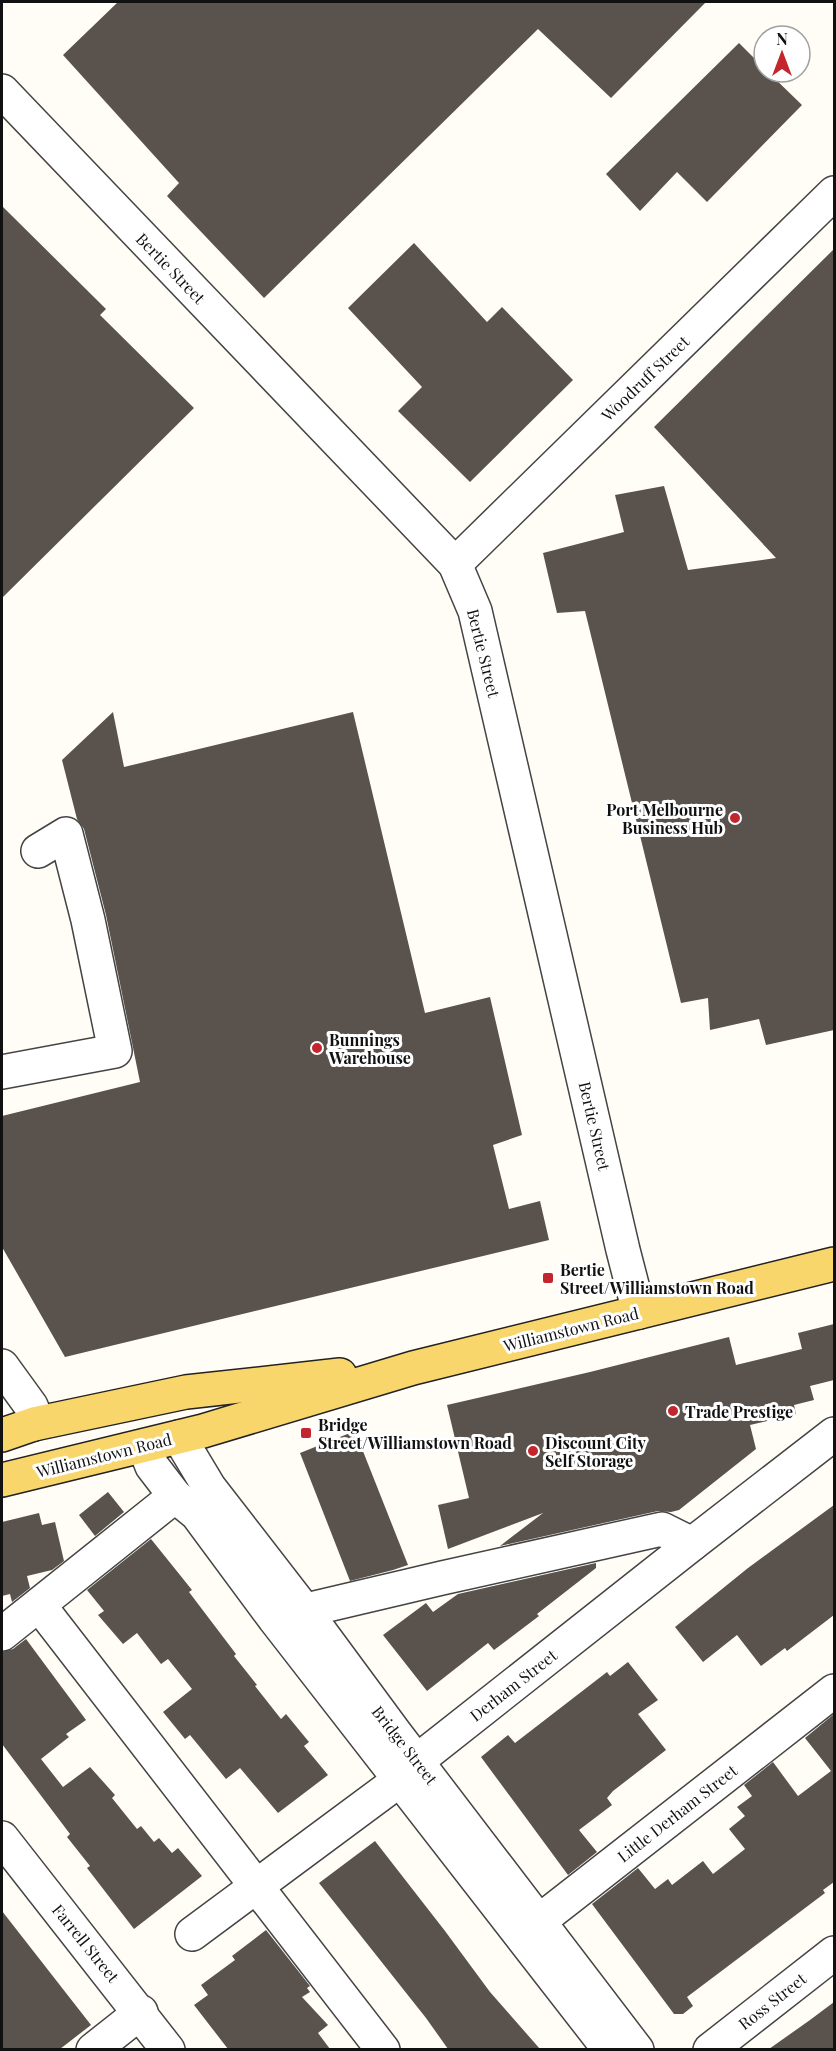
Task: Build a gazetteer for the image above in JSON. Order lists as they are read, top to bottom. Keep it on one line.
{"streets":{"main road":["Williamstown Road"],"street":["Bertie Street","Woodruff Street","Derham Street","Bridge Street","Little Derham Street","Farrell Street","Ross Street"]},"crossings":[["Bertie Street","Woodruff Street"],["Bertie Street","Williamstown Road"],["Williamstown Road","Bridge Street"],["Derham Street","Bridge Street"],["Bridge Street","Little Derham Street"]],"places":{"other":["Port Melbourne Business Hub","Bunnings Warehouse","Trade Prestige","Discount City Self Storage"],"transit":["Bertie Street/Williamstown Road","Bridge Street/Williamstown Road"]},"north":"top"}
